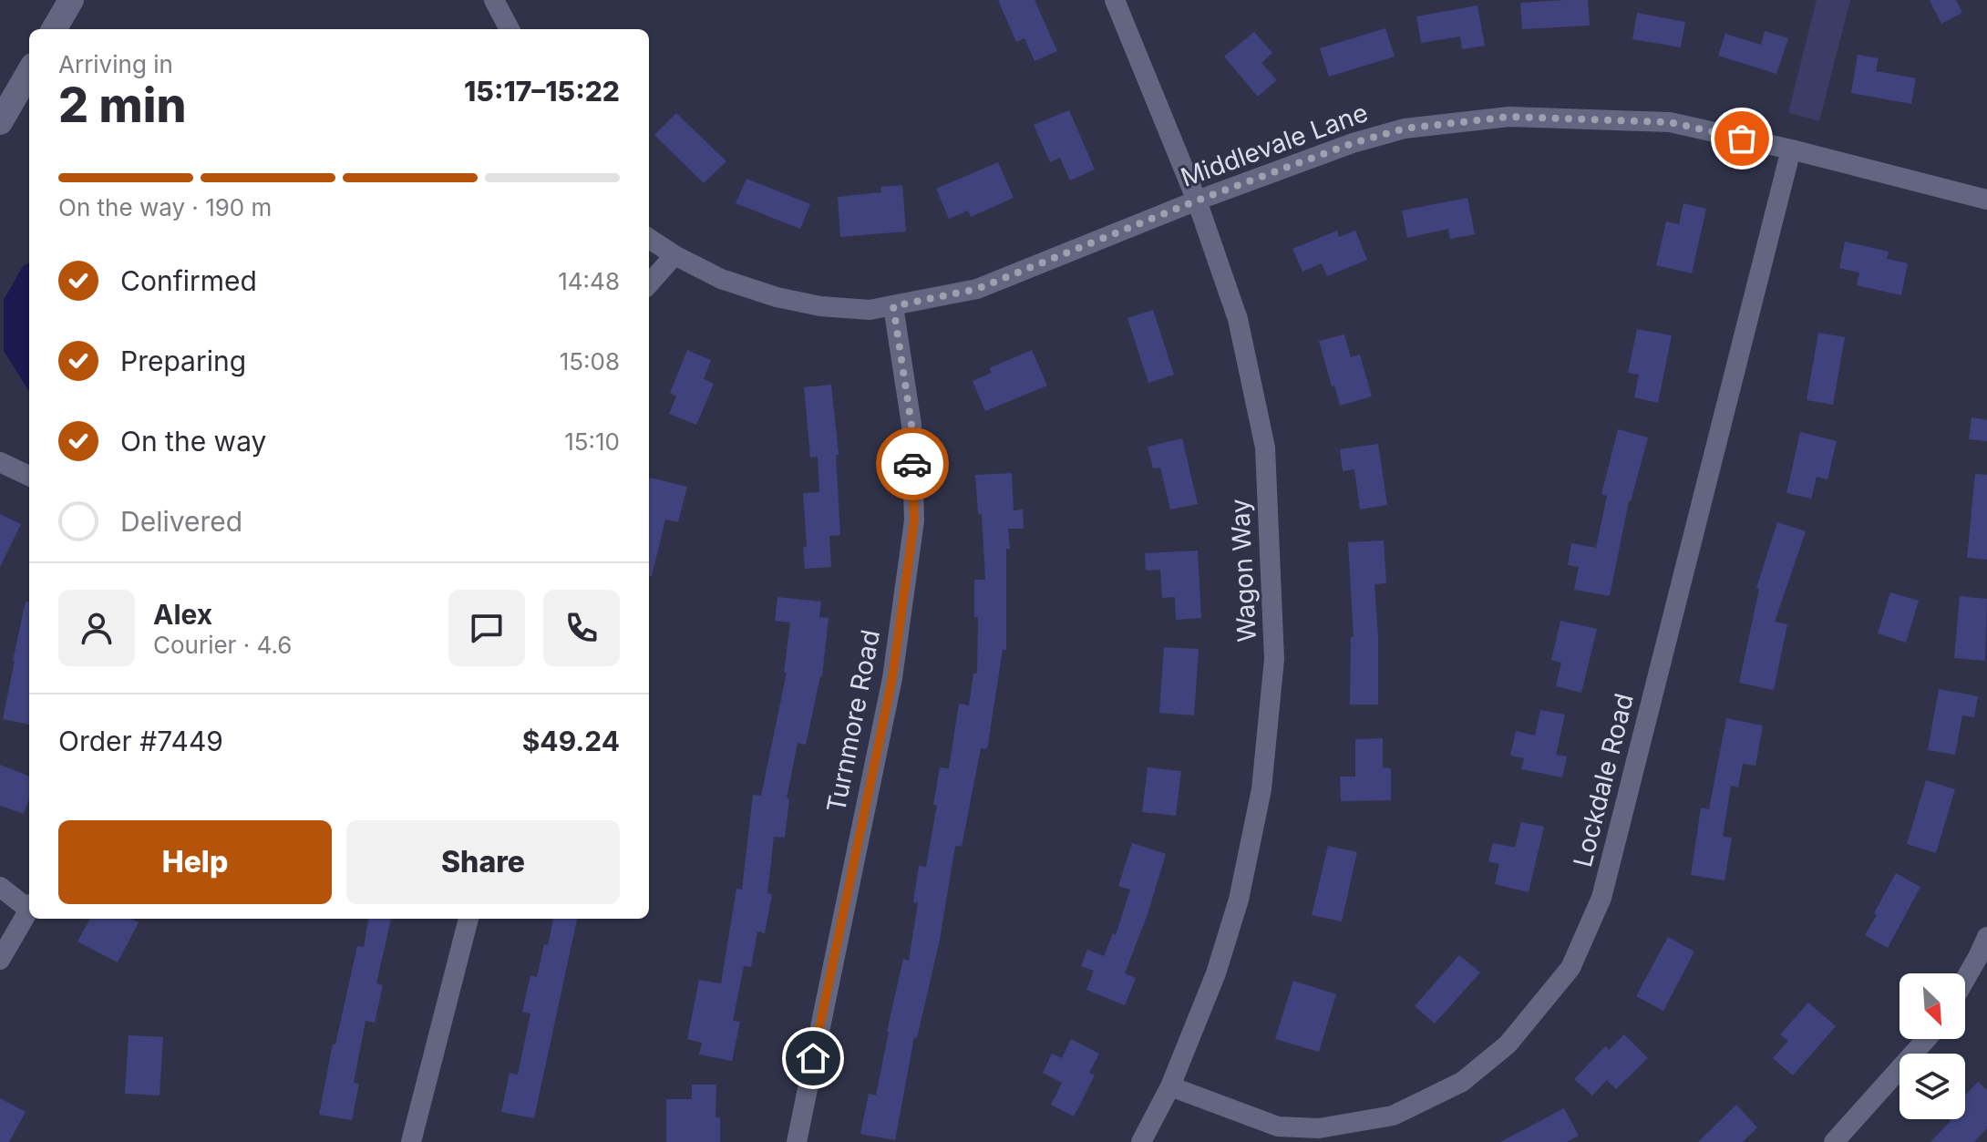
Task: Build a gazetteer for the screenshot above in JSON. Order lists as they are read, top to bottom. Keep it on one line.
{"streets":{"street":["Middlevale Lane","Wagon Way","Turnmore Road","Lockdale Road"]},"crossings":[["Middlevale Lane","Wagon Way"],["Middlevale Lane","Turnmore Road"],["Middlevale Lane","Lockdale Road"],["Wagon Way","Lockdale Road"]],"north":"bottom right","page":{"heading":["2 min","Arriving in","15:17–15:22"],"panel":["Alex","Courier · 4.6","Order #7449","$49.24"],"bar":"On the way · 190 m","list":[["Confirmed","14:48"],["Preparing","15:08"],["On the way","15:10"],"Delivered"],"buttons":["Help","Share"]}}
